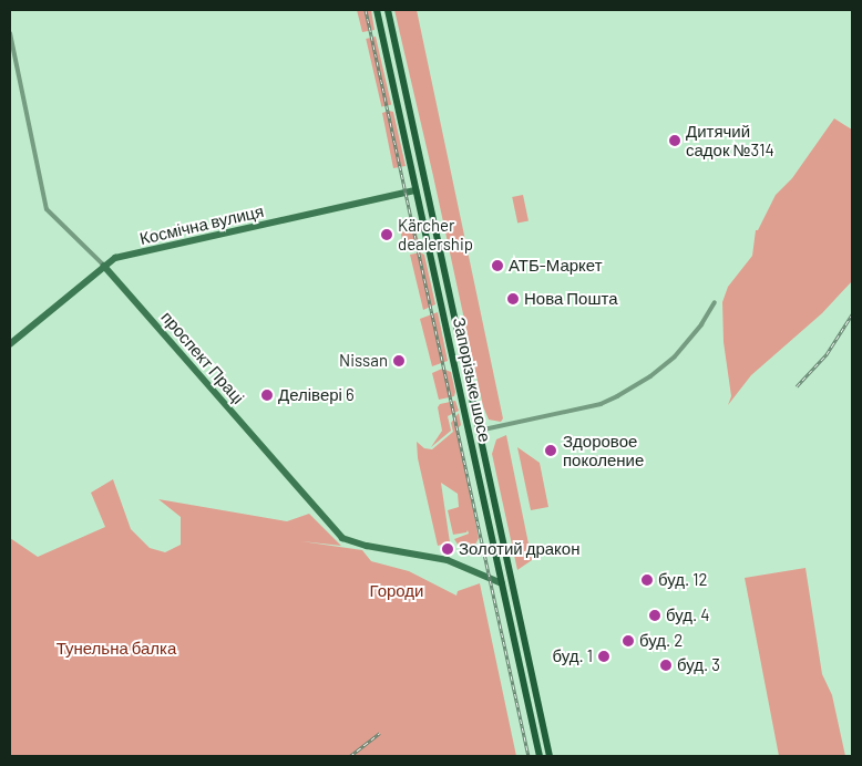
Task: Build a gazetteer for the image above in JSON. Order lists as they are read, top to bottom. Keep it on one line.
{"streets":{"main road":["Космічна вулиця","Запорізьке шосе"],"street":["проспект Праці"]},"crossings":[["Космічна вулиця","проспект Праці"],["Космічна вулиця","Запорізьке шосе"],["проспект Праці","Запорізьке шосе"]],"parks":["Городи","Тунельна балка"],"places":["Дитячий садок №314","Kärcher dealership","АТБ-Маркет","Нова Пошта","Nissan","Делівері 6","Здоровое поколение","Золотий дракон","буд. 12","буд. 4","буд. 2","буд. 1","буд. 3"]}
